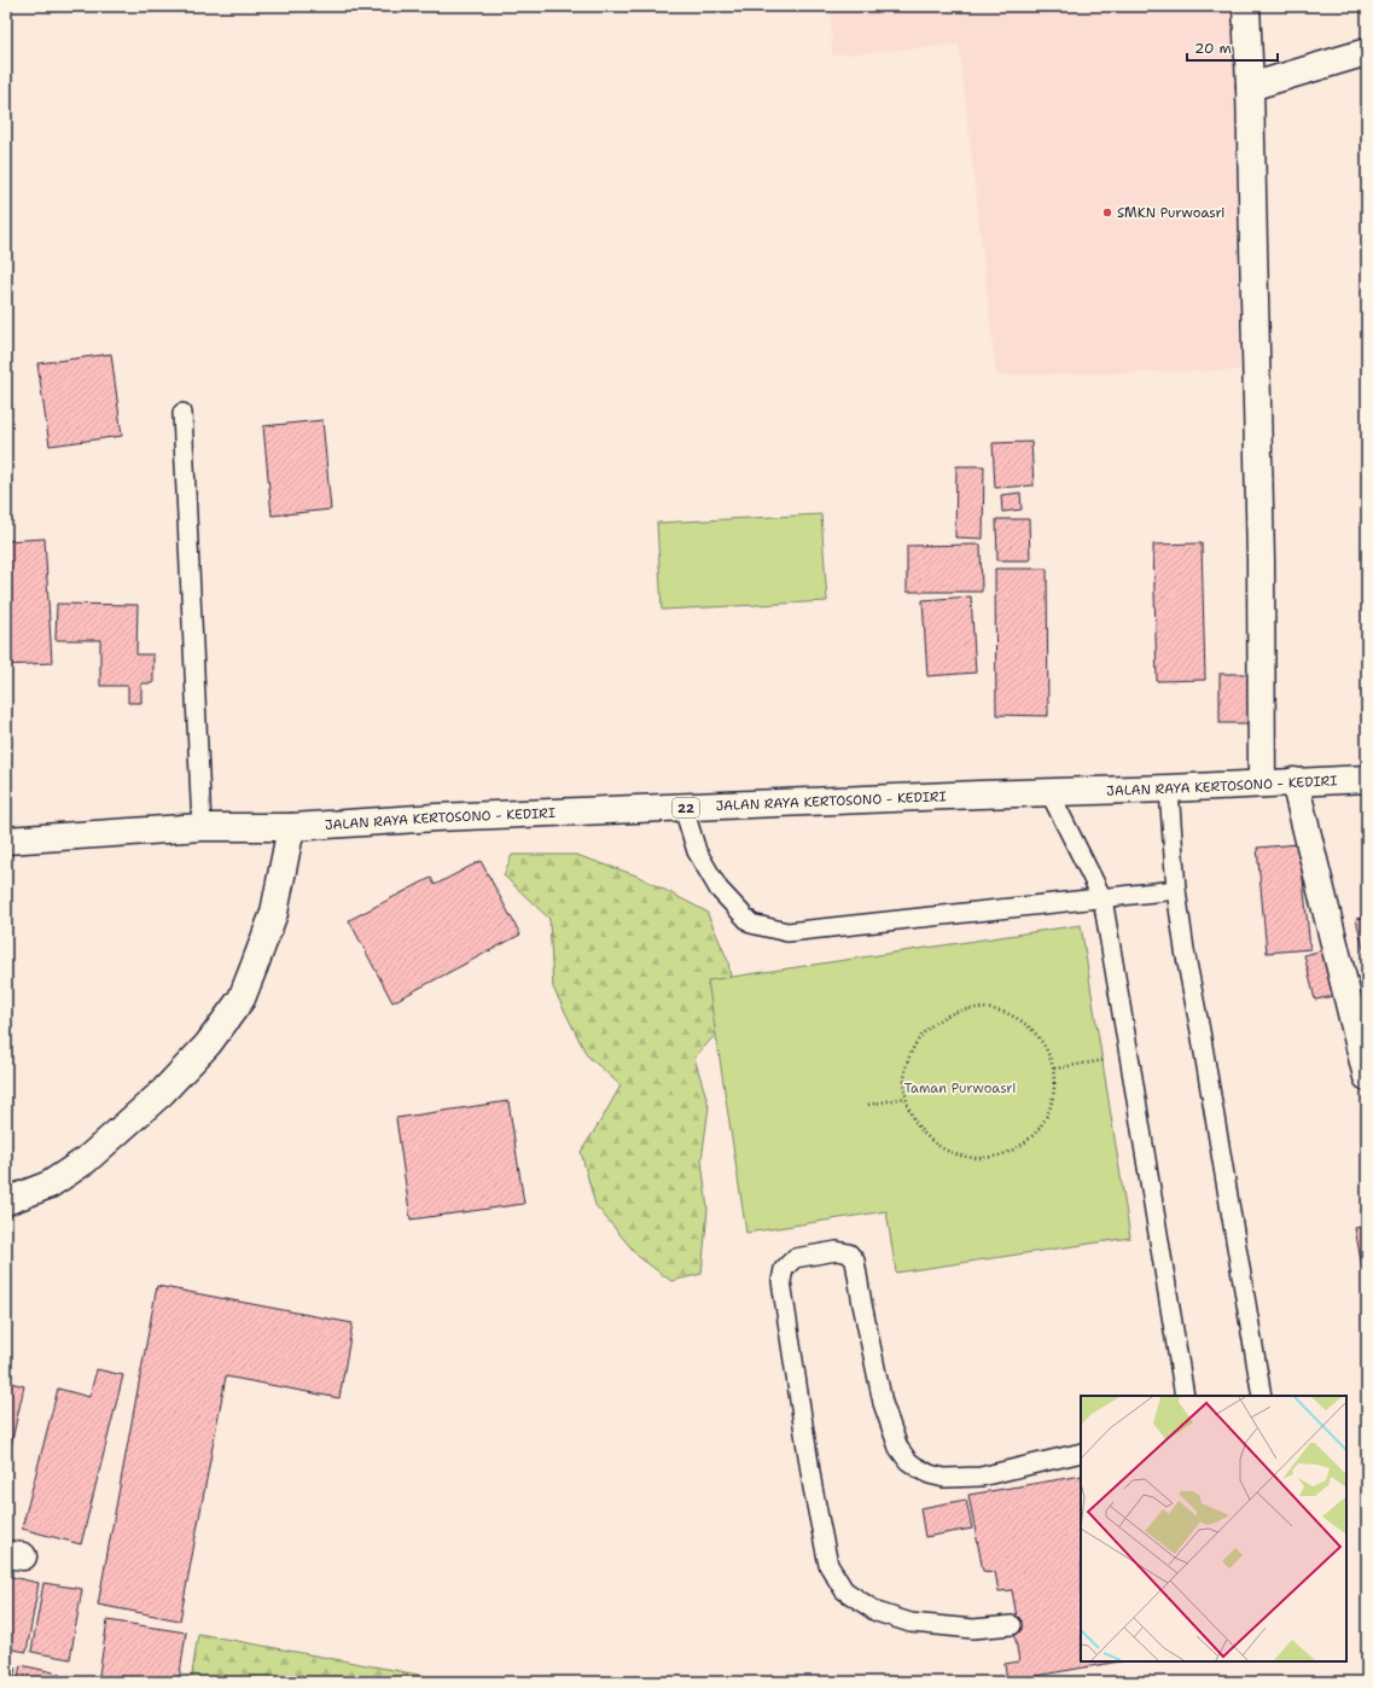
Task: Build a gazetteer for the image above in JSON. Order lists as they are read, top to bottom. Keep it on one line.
{"streets":{"main road":["JALAN RAYA KERTOSONO - KEDIRI","22"]},"parks":["Taman Purwoasri"],"places":["SMKN Purwoasri"],"scale_bar":"20 m"}
